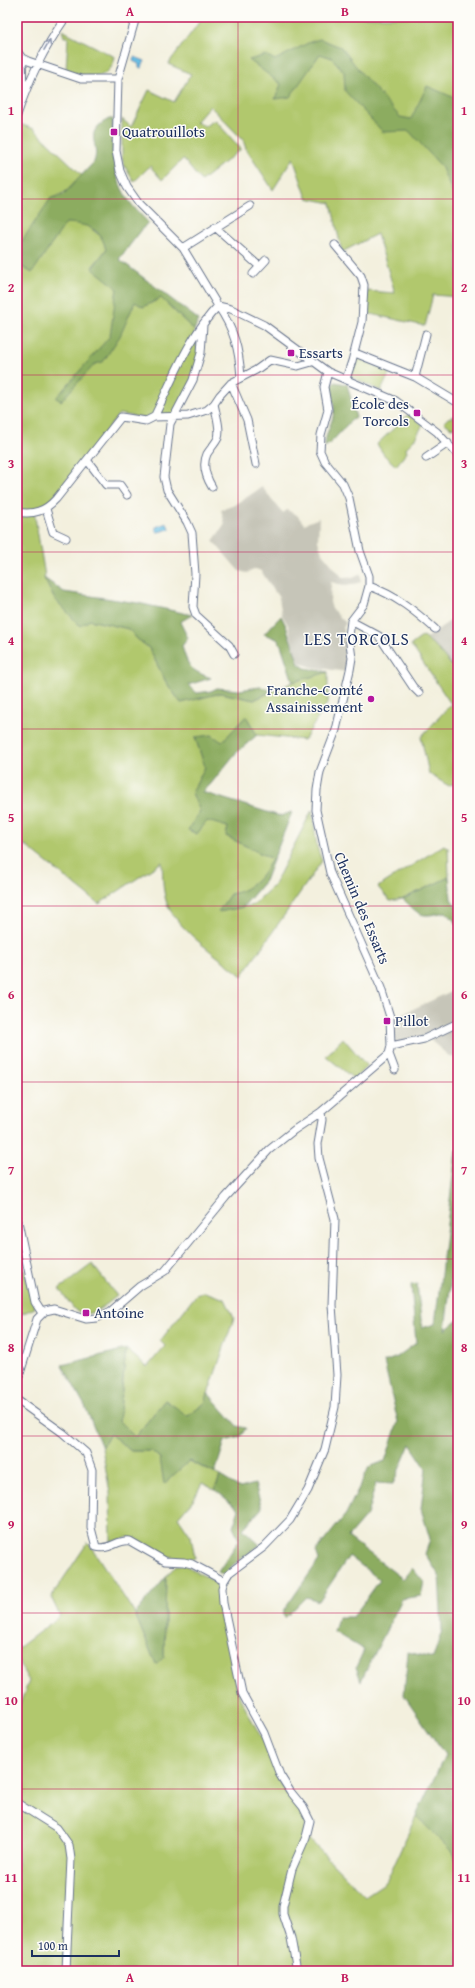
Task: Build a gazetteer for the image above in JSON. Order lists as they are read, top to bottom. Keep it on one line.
{"streets":{"street":["Chemin des Essarts"]},"districts":["LES TORCOLS"],"places":{"transit":["Quatrouillots","Essarts","École des Torcols","Pillot","Antoine"],"other":["Franche-Comté Assainissement"]},"scale_bar":"100 m","grid":{"columns":["A","B"],"rows":["1","2","3","4","5","6","7","8","9","10","11"]}}
